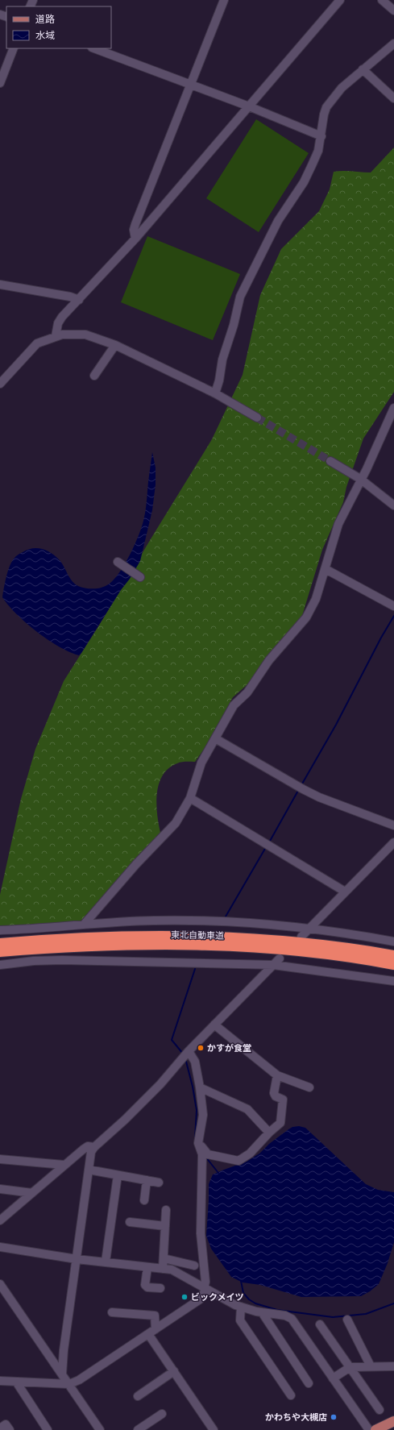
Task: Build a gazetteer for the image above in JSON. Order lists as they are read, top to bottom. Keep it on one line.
{"streets":{"highway":["東北自動車道"]},"places":["かすが食堂","ビックメイツ","かわちや大槻店"],"legend":["道路","水域"]}
